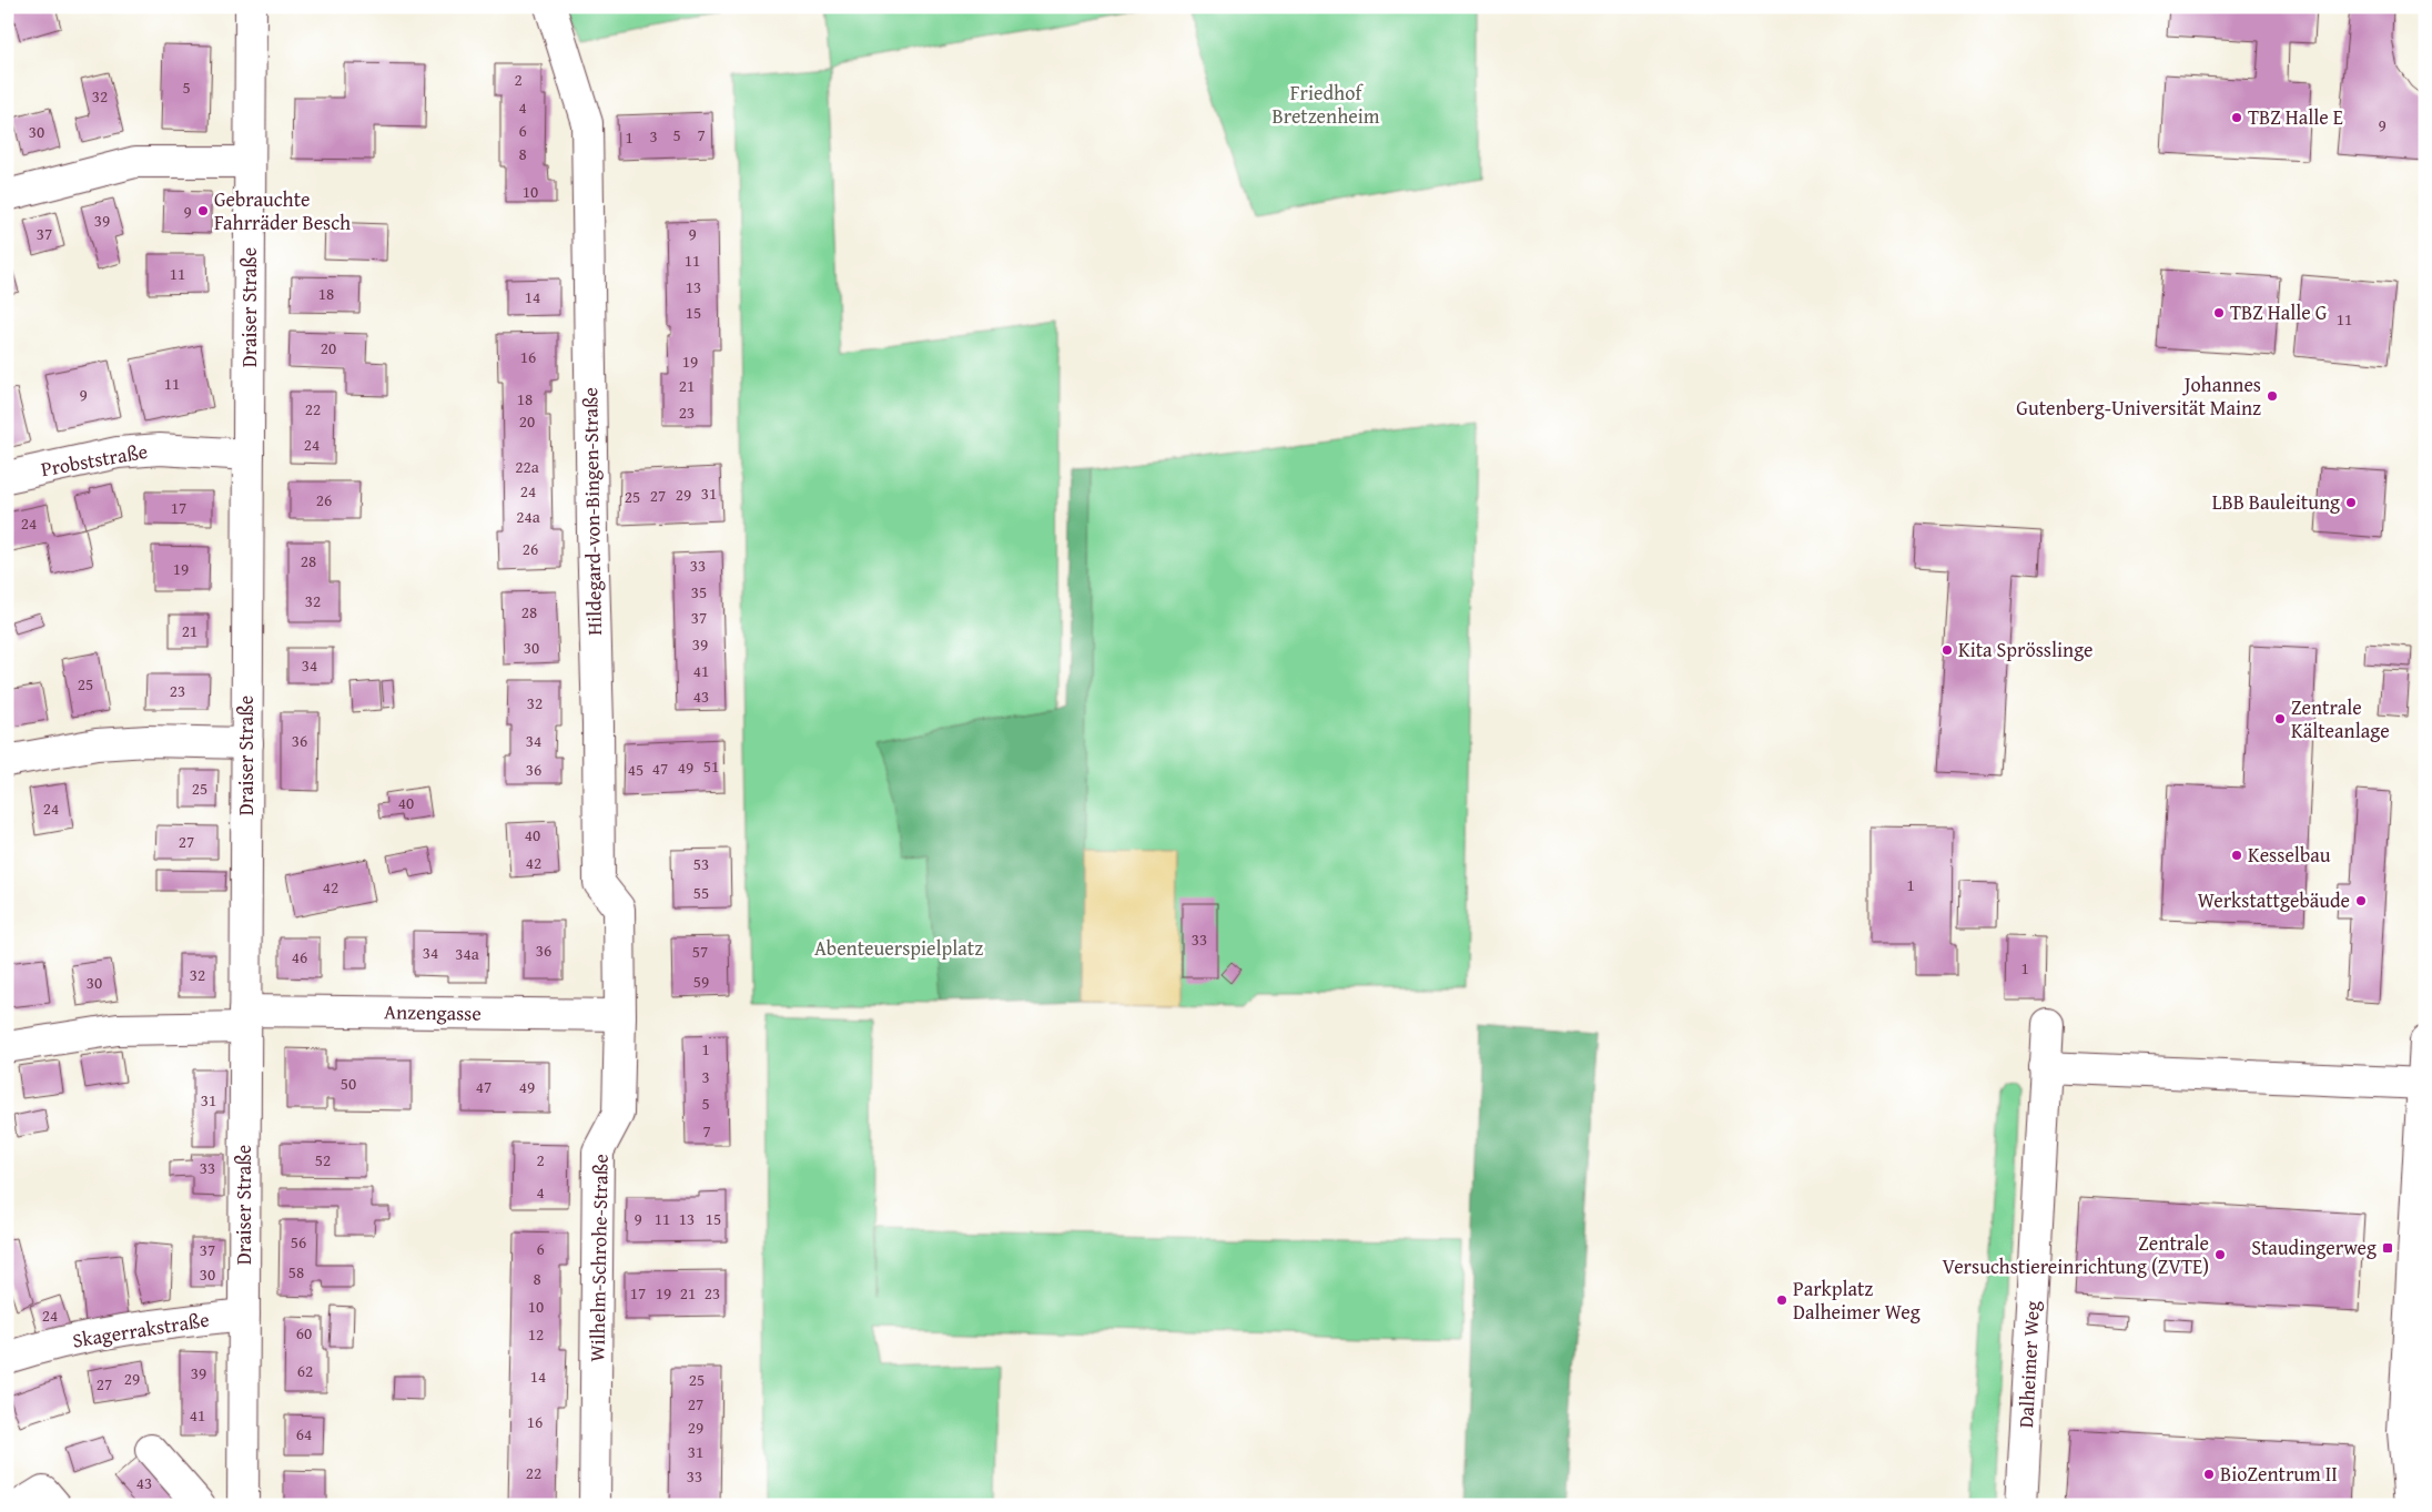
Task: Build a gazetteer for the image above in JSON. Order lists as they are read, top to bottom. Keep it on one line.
{"streets":{"street":["Draiser Straße","Probststraße","Hildegard-von-Bingen-Straße","Anzengasse","Wilhelm-Schrohe-Straße","Skagerrakstraße","Dalheimer Weg"]},"crossings":[["Draiser Straße","Probststraße"],["Draiser Straße","Anzengasse"],["Draiser Straße","Skagerrakstraße"],["Hildegard-von-Bingen-Straße","Anzengasse"],["Hildegard-von-Bingen-Straße","Wilhelm-Schrohe-Straße"],["Anzengasse","Wilhelm-Schrohe-Straße"]],"parks":["Friedhof Bretzenheim","Abenteuerspielplatz"],"places":{"other":["TBZ Halle E","Gebrauchte Fahrräder Besch","TBZ Halle G","Johannes Gutenberg-Universität Mainz","LBB Bauleitung","Kita Sprösslinge","Zentrale Kälteanlage","Kesselbau","Werkstattgebäude","Zentrale Versuchstiereinrichtung (ZVTE)","Parkplatz Dalheimer Weg","BioZentrum II"],"transit":["Staudingerweg"]},"house_numbers":["2","5","32","4","9","6","30","5","7","3","1","8","10","9","39","37","9","11","11","13","18","14","15","11","20","16","19","11","21","9","18","22","23","20","24","22a","24","31","29","27","25","26","17","24a","24","26","28","33","19","35","32","28","37","21","39","30","34","41","25","23","43","32","36","34","51","49","47","36","45","25","40","24","40","27","42","53","1","42","55","33","36","57","34","34a","46","1","32","59","30","1","3","50","47","49","31","5","7","52","2","33","4","9","11","13","15","56","6","37","58","30","8","17","19","21","23","10","24","60","12","62","39","14","29","25","27","27","41","16","29","64","31","22","33","43"]}
